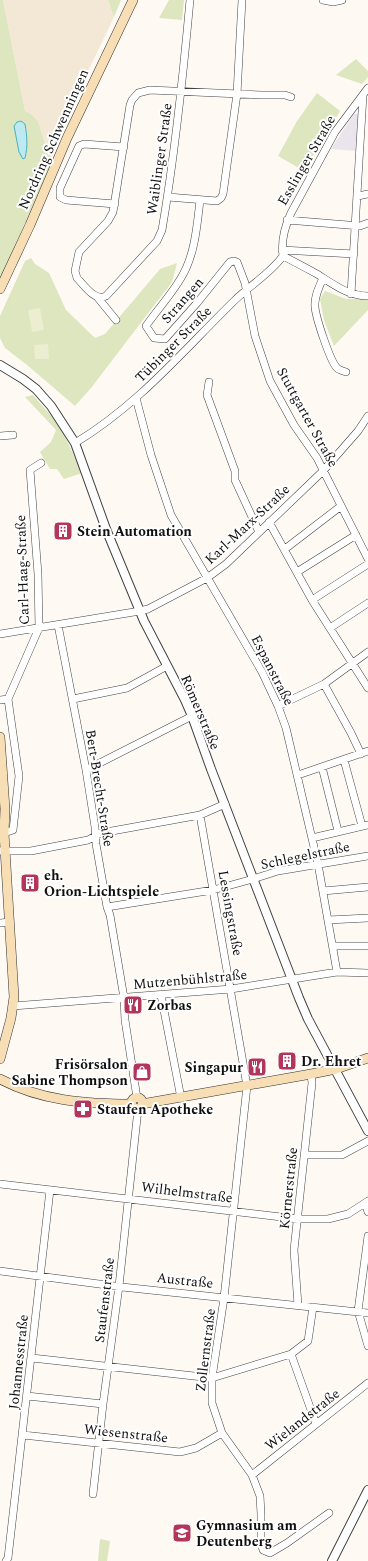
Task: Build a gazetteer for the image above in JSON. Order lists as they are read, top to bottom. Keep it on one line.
{"streets":{"main road":["Nordring Schwenningen"],"street":["Waiblinger Straße","Esslinger Straße","Strangen","Tübinger Straße","Stuttgarter Straße","Karl-Marx-Straße","Carl-Haag-Straße","Espanstraße","Römerstraße","Bert-Brecht-Straße","Schlegelstraße","Lessingstraße","Mutzenbühlstraße","Körnerstraße","Wilhelmstraße","Austraße","Staufenstraße","Zollernstraße","Johannesstraße","Wielandstraße","Wiesenstraße"]},"crossings":[["Esslinger Straße","Tübinger Straße"],["Strangen","Stuttgarter Straße"],["Tübinger Straße","Stuttgarter Straße"],["Tübinger Straße","Espanstraße"],["Tübinger Straße","Römerstraße"],["Stuttgarter Straße","Karl-Marx-Straße"],["Karl-Marx-Straße","Carl-Haag-Straße"],["Karl-Marx-Straße","Espanstraße"],["Karl-Marx-Straße","Römerstraße"],["Karl-Marx-Straße","Bert-Brecht-Straße"],["Espanstraße","Schlegelstraße"],["Espanstraße","Mutzenbühlstraße"],["Römerstraße","Schlegelstraße"],["Römerstraße","Mutzenbühlstraße"],["Bert-Brecht-Straße","Schlegelstraße"],["Bert-Brecht-Straße","Mutzenbühlstraße"],["Bert-Brecht-Straße","Staufenstraße"],["Schlegelstraße","Lessingstraße"],["Lessingstraße","Mutzenbühlstraße"],["Lessingstraße","Zollernstraße"],["Körnerstraße","Wilhelmstraße"],["Körnerstraße","Austraße"],["Wilhelmstraße","Staufenstraße"],["Wilhelmstraße","Zollernstraße"],["Wilhelmstraße","Johannesstraße"],["Austraße","Staufenstraße"],["Austraße","Zollernstraße"],["Austraße","Johannesstraße"],["Staufenstraße","Wiesenstraße"],["Zollernstraße","Wielandstraße"],["Zollernstraße","Wiesenstraße"],["Johannesstraße","Wiesenstraße"]],"places":{"building":["Stein Automation","eh. Orion-Lichtspiele","Dr. Ehret"],"restaurant":["Zorbas","Singapur"],"shop":["Frisörsalon Sabine Thompson"],"pharmacy":["Staufen Apotheke"],"school or university":["Gymnasium am Deutenberg"]}}
